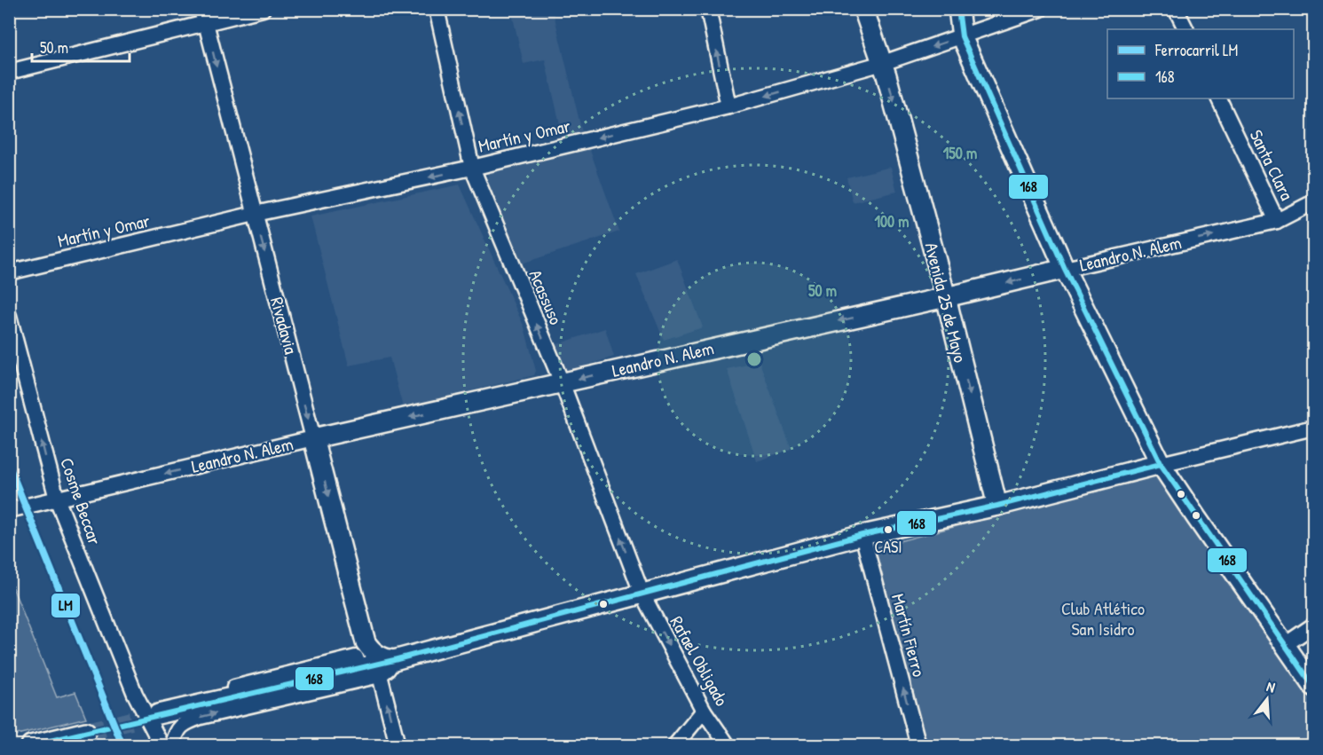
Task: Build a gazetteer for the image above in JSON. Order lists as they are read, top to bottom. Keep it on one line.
{"streets":{"main road":["Leandro N. Alem","Avenida 25 de Mayo","Rivadavia"],"street":["Martín y Omar","Santa Clara","Acassuso","Cosme Beccar","Martín Fierro","Rafael Obligado"]},"crossings":[["Martín y Omar","Acassuso"],["Martín y Omar","Avenida 25 de Mayo"],["Martín y Omar","Rivadavia"],["Santa Clara","Leandro N. Alem"],["Leandro N. Alem","Acassuso"],["Leandro N. Alem","Avenida 25 de Mayo"],["Leandro N. Alem","Rivadavia"],["Leandro N. Alem","Cosme Beccar"],["Acassuso","Rafael Obligado"]],"one_way":["Martín y Omar","Acassuso","Rivadavia","Cosme Beccar","Martín Fierro","Rafael Obligado"],"parks":["Club Atlético San Isidro"],"places":["CASI"],"lines":["transit line 168","rail line LM"],"legend":["Ferrocarril LM","168"],"scale_bar":"50 m","north":"top","rings":["150 m","100 m","50 m"]}
